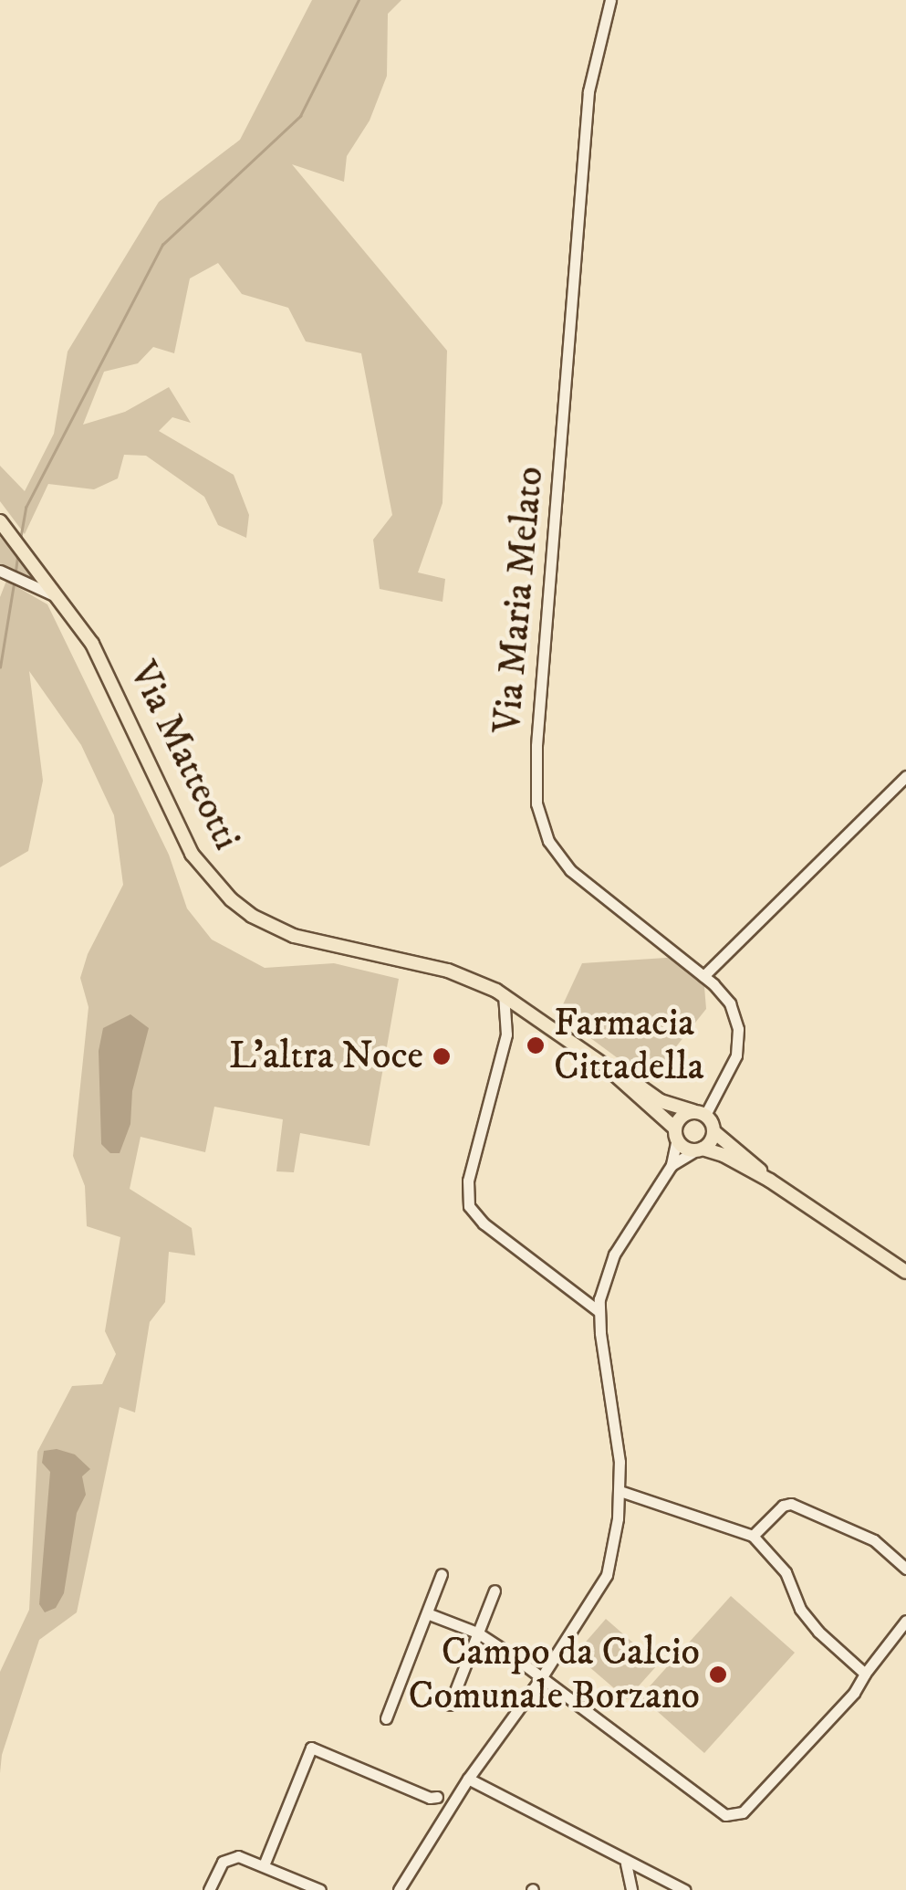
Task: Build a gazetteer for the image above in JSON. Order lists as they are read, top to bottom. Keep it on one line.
{"streets":{"main road":["Via Matteotti"],"street":["Via Maria Melato"]},"crossings":[["Via Maria Melato","Via Matteotti"]],"places":["Farmacia Cittadella","L'altra Noce","Campo da Calcio Comunale Borzano"]}
